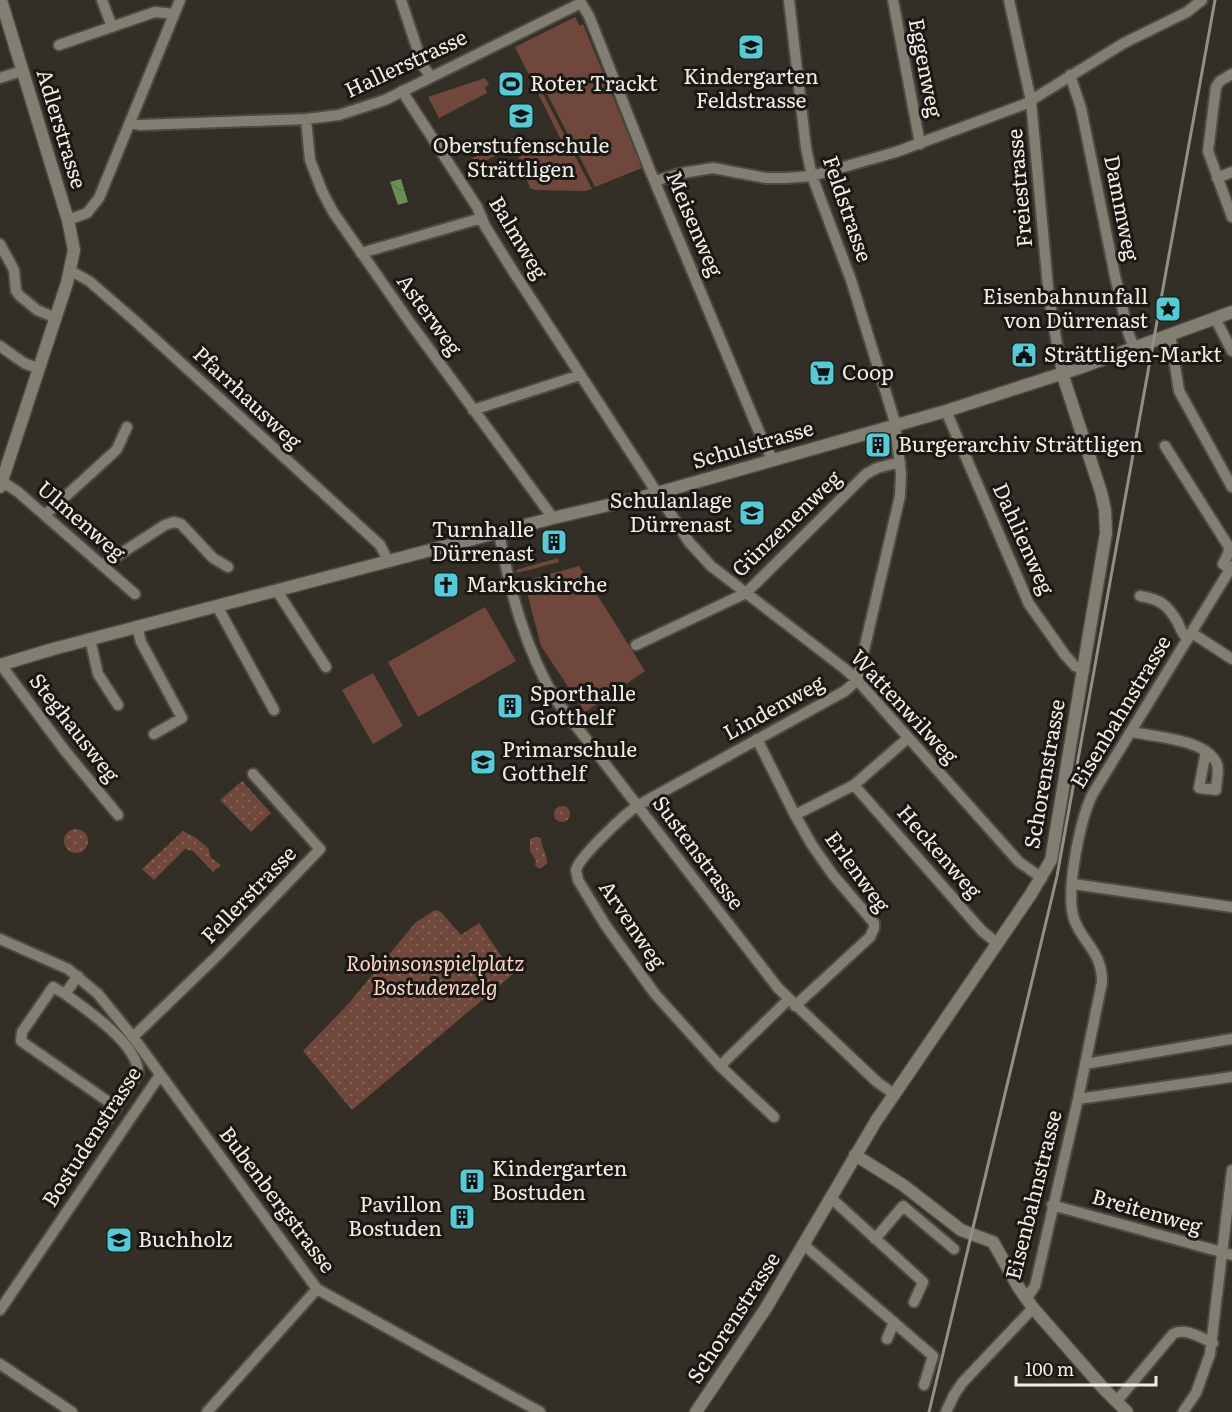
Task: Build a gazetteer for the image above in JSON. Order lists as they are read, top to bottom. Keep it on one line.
{"streets":{"street":["Hallerstrasse","Eggenweg","Adlerstrasse","Freiestrasse","Dammweg","Feldstrasse","Meisenweg","Balmweg","Asterweg","Pfarrhausweg","Schulstrasse","Ulmenweg","Günzenenweg","Dahlienweg","Wattenwilweg","Lindenweg","Eisenbahnstrasse","Steghausweg","Schorenstrasse","Heckenweg","Sustenstrasse","Erlenweg","Fellerstrasse","Arvenweg","Bostudenstrasse","Bubenbergstrasse","Breitenweg"]},"crossings":[["Hallerstrasse","Meisenweg"],["Hallerstrasse","Balmweg"],["Hallerstrasse","Asterweg"],["Eggenweg","Freiestrasse"],["Eggenweg","Feldstrasse"],["Eggenweg","Meisenweg"],["Adlerstrasse","Pfarrhausweg"],["Adlerstrasse","Ulmenweg"],["Freiestrasse","Schulstrasse"],["Freiestrasse","Schorenstrasse"],["Dammweg","Schulstrasse"],["Feldstrasse","Schulstrasse"],["Feldstrasse","Lindenweg"],["Meisenweg","Schulstrasse"],["Balmweg","Schulstrasse"],["Balmweg","Wattenwilweg"],["Asterweg","Schulstrasse"],["Pfarrhausweg","Schulstrasse"],["Schulstrasse","Dahlienweg"],["Schulstrasse","Wattenwilweg"],["Schulstrasse","Lindenweg"],["Schulstrasse","Steghausweg"],["Schulstrasse","Schorenstrasse"],["Schulstrasse","Sustenstrasse"],["Günzenenweg","Wattenwilweg"],["Günzenenweg","Lindenweg"],["Dahlienweg","Schorenstrasse"],["Wattenwilweg","Lindenweg"],["Wattenwilweg","Schorenstrasse"],["Lindenweg","Sustenstrasse"],["Lindenweg","Erlenweg"],["Lindenweg","Arvenweg"],["Eisenbahnstrasse","Breitenweg"],["Schorenstrasse","Heckenweg"],["Schorenstrasse","Sustenstrasse"],["Sustenstrasse","Erlenweg"],["Sustenstrasse","Arvenweg"],["Fellerstrasse","Bostudenstrasse"],["Bostudenstrasse","Bubenbergstrasse"]],"parks":["Robinsonspielplatz Bostudenzelg"],"places":{"school or university":["Kindergarten Feldstrasse","Oberstufenschule Strättligen","Schulanlage Dürrenast","Primarschule Gotthelf","Buchholz"],"sports":["Roter Trackt"],"place":["Eisenbahnunfall von Dürrenast"],"public building":["Strättligen-Markt"],"supermarket":["Coop"],"building":["Burgerarchiv Strättligen","Turnhalle Dürrenast","Sporthalle Gotthelf","Kindergarten Bostuden","Pavillon Bostuden"],"church":["Markuskirche"]},"scale_bar":"100 m"}
